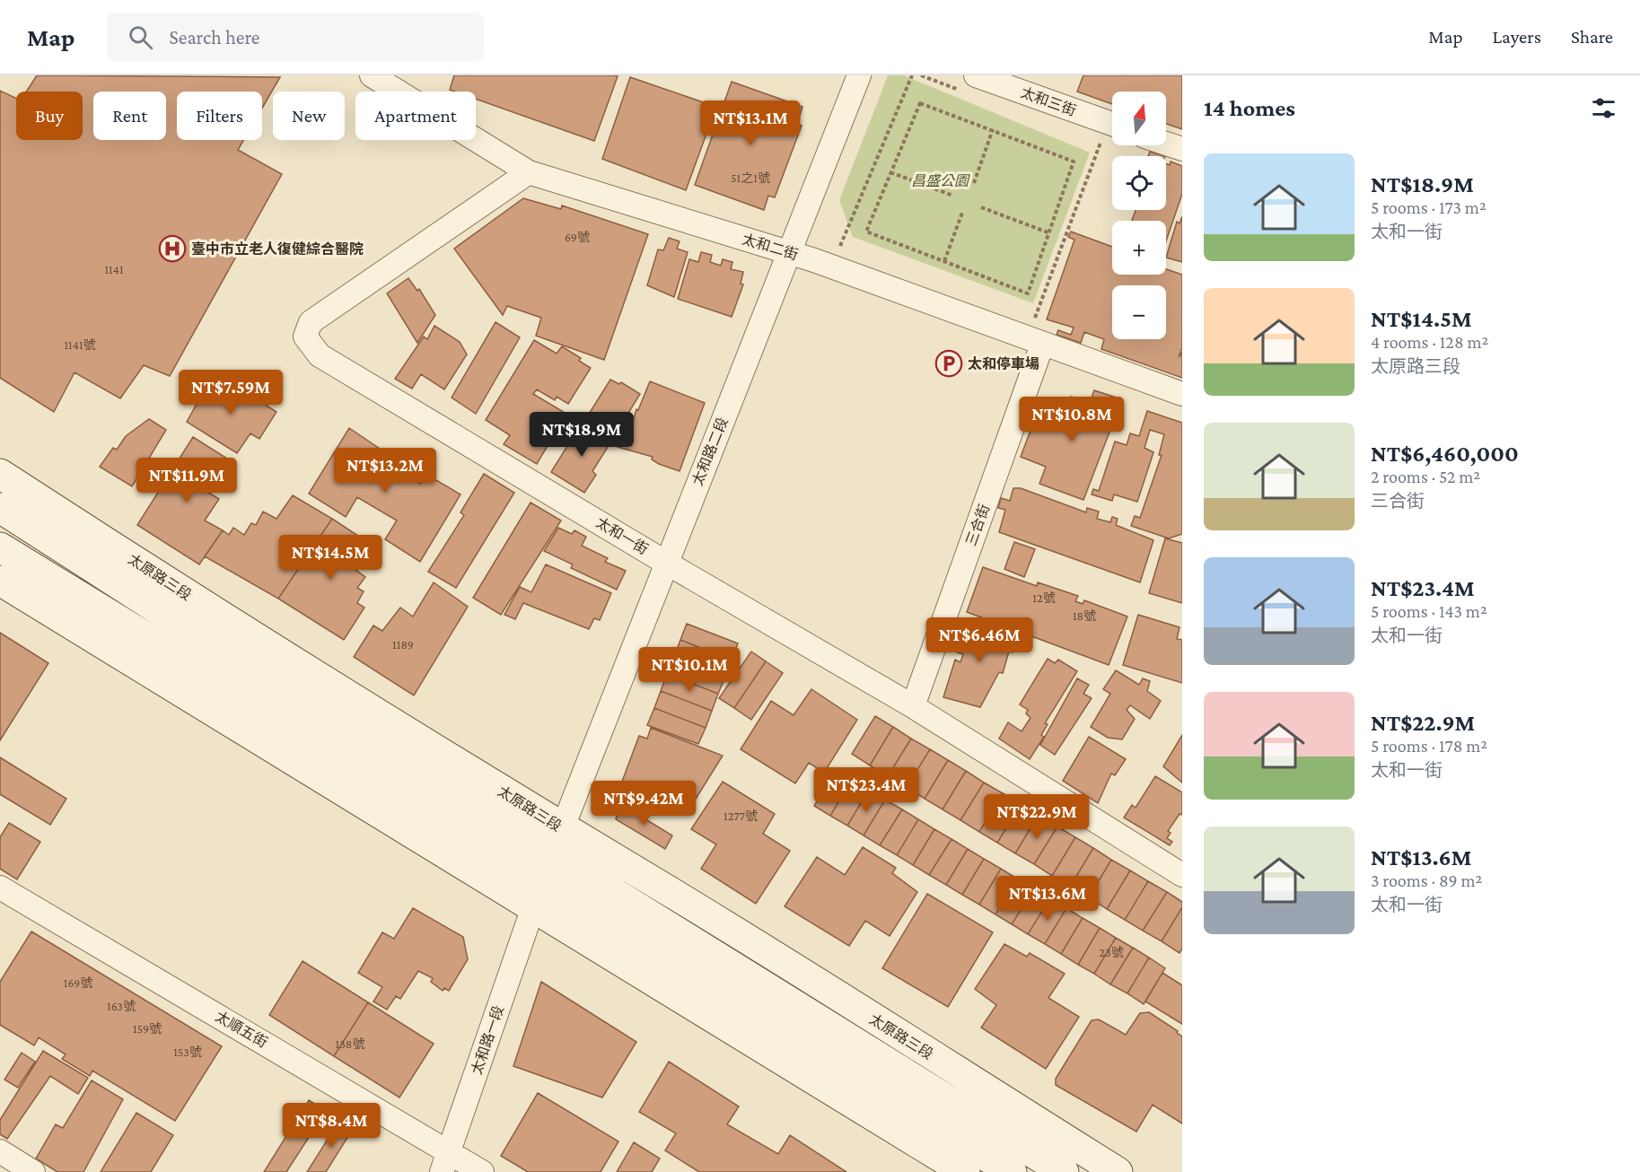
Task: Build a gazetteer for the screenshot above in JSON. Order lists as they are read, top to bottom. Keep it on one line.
{"streets":{"main road":["太原路三段"],"street":["太和三街","太和二街","太和路二段","三合街","太和一街","太順五街","太和路一段"]},"crossings":[["太和二街","太和路二段"],["太和二街","三合街"],["太和二街","太和一街"],["太和路二段","太和一街"],["太和路二段","太原路三段"],["三合街","太和一街"],["太順五街","太和路一段"]],"parks":["昌盛公園"],"places":{"hospital":["臺中市立老人復健綜合醫院"],"parking":["太和停車場"]},"house_numbers":["51之1號","69號","1141","1141號","12號","18號","1189","1277號","23號","169號","163號","159號","138號","153號"],"north":"top","page":{"header":"Map","search":"Search here","nav":["Map","Layers","Share"],"heading":"14 homes","map_buttons":["+","−"],"chip":["Buy","Rent","Filters","New","Apartment"],"price":["NT$13.1M","NT$7.59M","NT$10.8M","NT$18.9M","NT$13.2M","NT$11.9M","NT$14.5M","NT$6.46M","NT$10.1M","NT$23.4M","NT$9.42M","NT$22.9M","NT$13.6M","NT$8.4M"],"list":[{"name":"NT$18.9M","note":"5 rooms · 173 m² · 太和一街"},{"name":"NT$14.5M","note":"4 rooms · 128 m² · 太原路三段"},{"name":"NT$6,460,000","note":"2 rooms · 52 m² · 三合街"},{"name":"NT$23.4M","note":"5 rooms · 143 m² · 太和一街"},{"name":"NT$22.9M","note":"5 rooms · 178 m² · 太和一街"},{"name":"NT$13.6M","note":"3 rooms · 89 m² · 太和一街"}]}}
